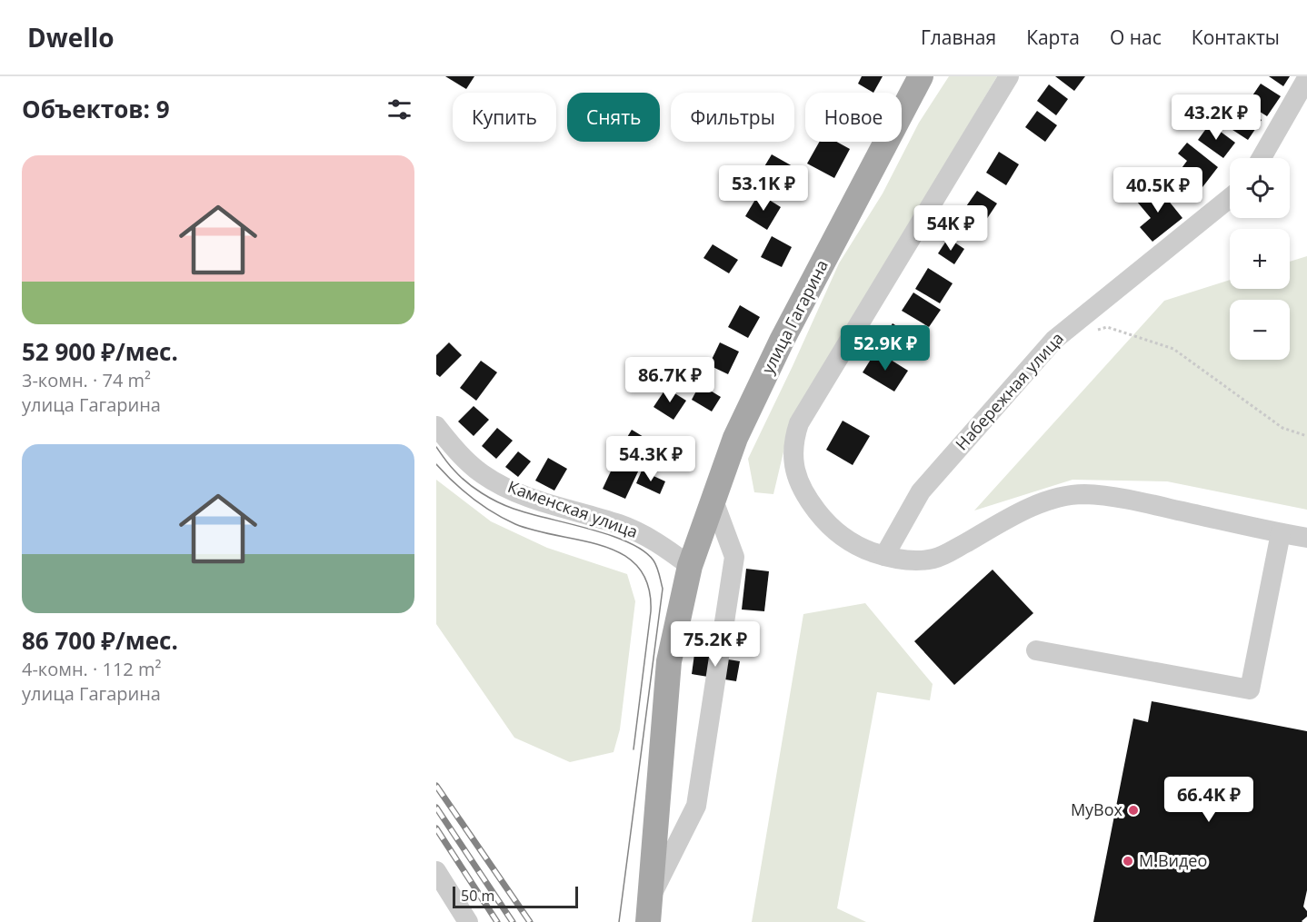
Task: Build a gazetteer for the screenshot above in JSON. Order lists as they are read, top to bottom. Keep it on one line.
{"streets":{"main road":["улица Гагарина"],"street":["Набережная улица","Каменская улица"]},"crossings":[["улица Гагарина","Каменская улица"]],"places":["MyBox","М.Видео"],"scale_bar":"50 m","page":{"header":"Dwello","nav":["Главная","Карта","О нас","Контакты"],"heading":"Объектов: 9","chip":["Купить","Снять","Фильтры","Новое"],"price":["43.2K ₽","53.1K ₽","40.5K ₽","54K ₽","52.9K ₽","86.7K ₽","54.3K ₽","75.2K ₽","66.4K ₽"],"list":[{"name":"52 900 ₽/мес.","note":"3-комн. · 74 m² · улица Гагарина"},{"name":"86 700 ₽/мес.","note":"4-комн. · 112 m² · улица Гагарина"}],"map_buttons":["+","−"],"scale":"50 m"}}
